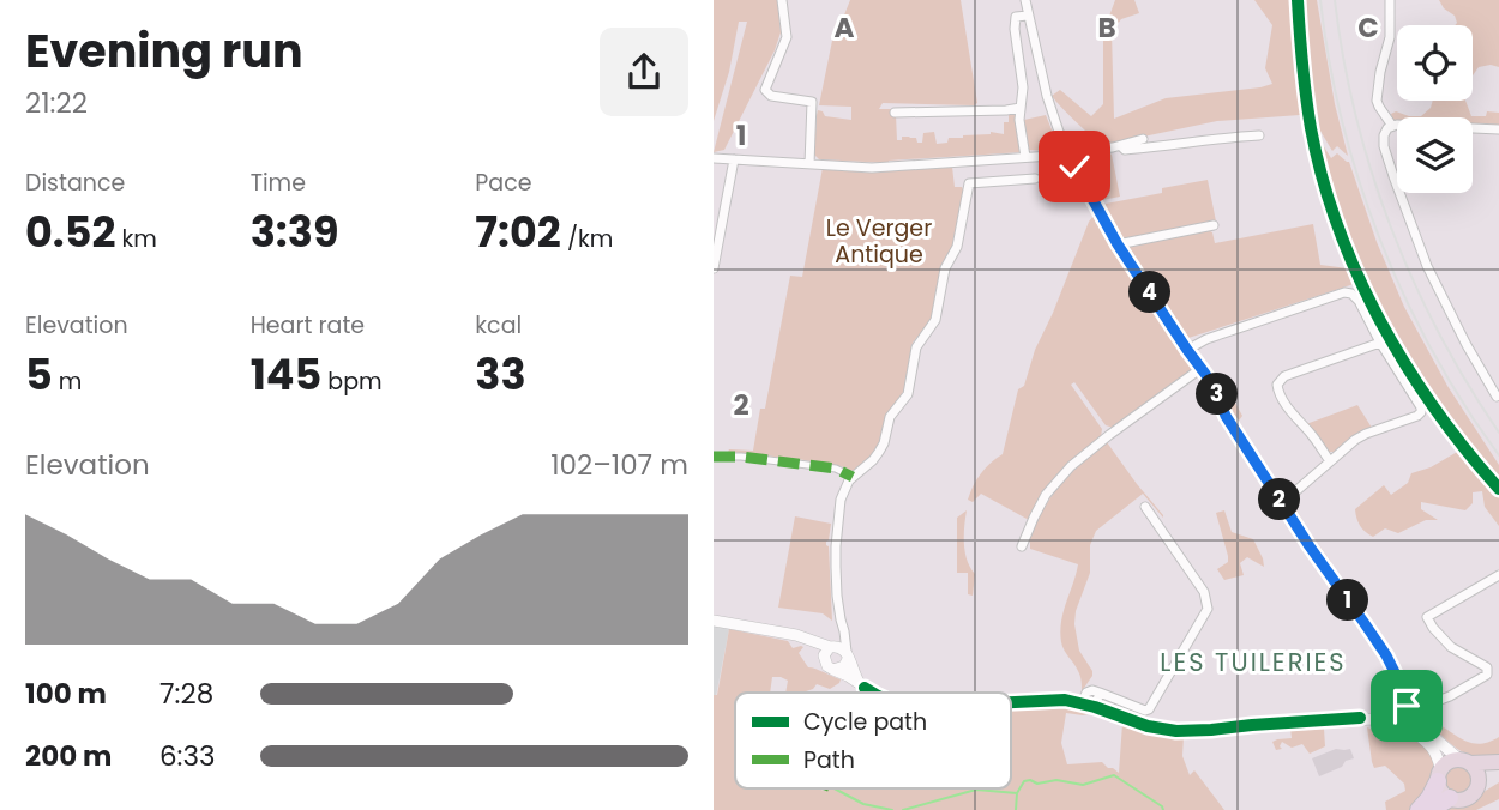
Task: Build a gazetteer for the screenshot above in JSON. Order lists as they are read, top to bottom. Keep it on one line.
{"districts":["LES TUILERIES"],"parks":["Le Verger Antique"],"legend":["Cycle path","Path"],"page":{"heading":["Evening run","21:22"],"stats":[["Distance","0.52 km"],["Time","3:39"],["Pace","7:02 /km"],["Elevation","5 m"],["Heart rate","145 bpm"],["kcal","33"]],"pins":["4","3","2","1"],"chart":["Elevation","102–107 m"],"list":[{"name":"100 m","note":"7:28"},{"name":"200 m","note":"6:33"}]},"grid":{"columns":["A","B","C"],"rows":["1","2"]}}
